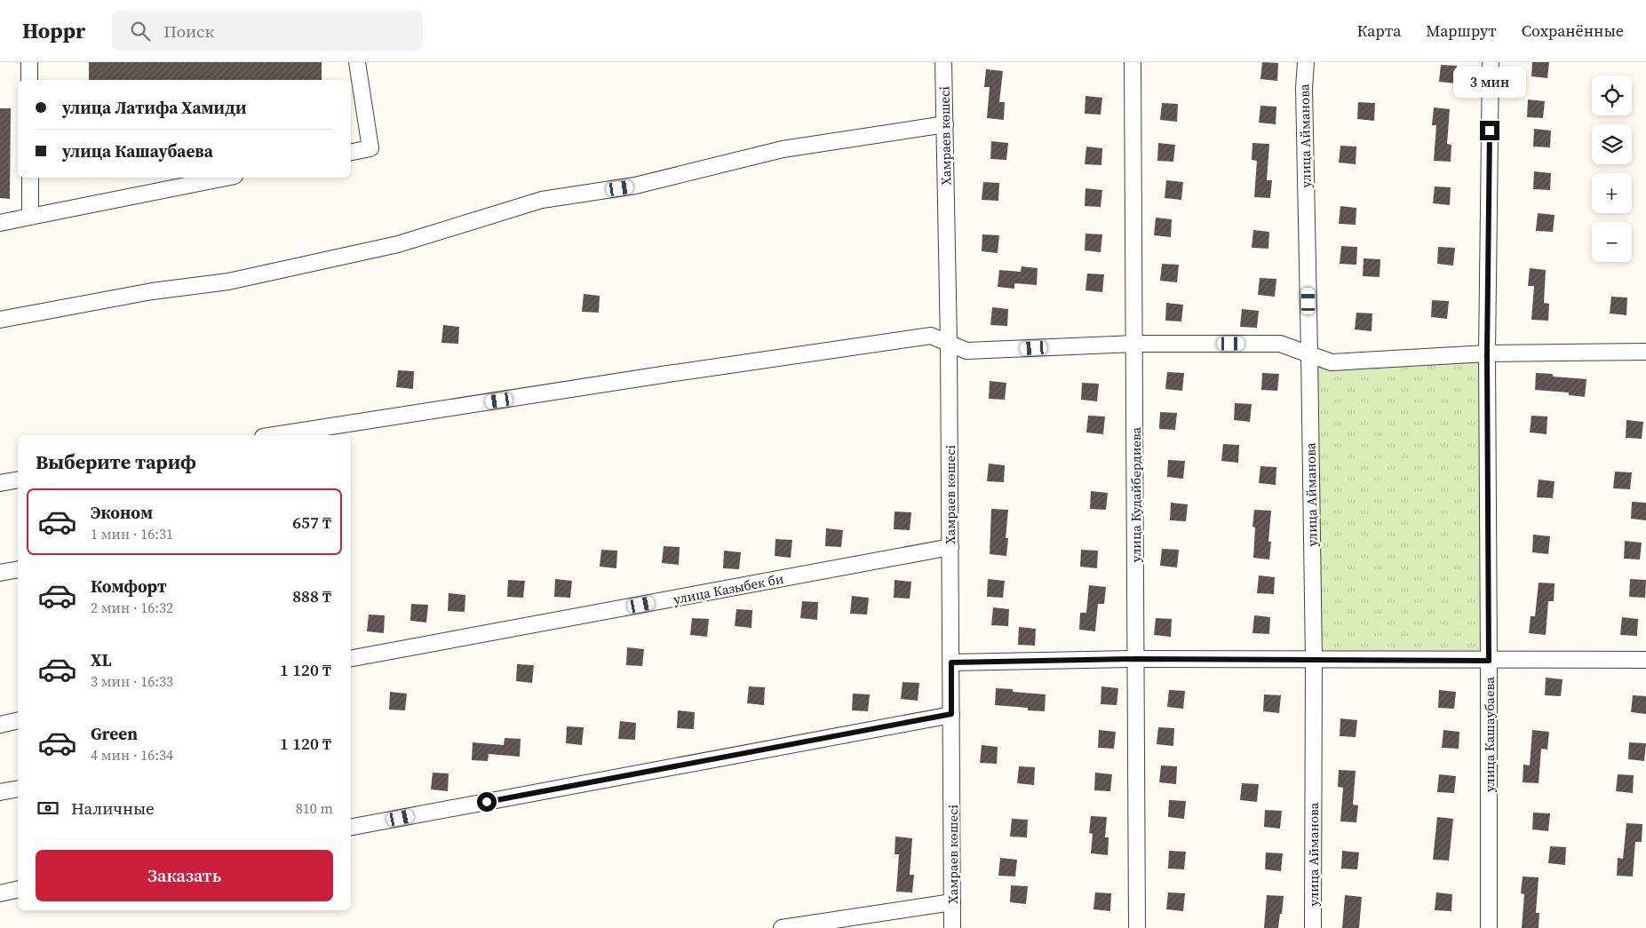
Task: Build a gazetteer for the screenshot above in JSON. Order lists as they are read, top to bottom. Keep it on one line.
{"streets":{"street":["Хамраев көшесі","улица Айманова","улица Кудайбердиева","улица Казыбек би","улица Кашаубаева"]},"crossings":[["Хамраев көшесі","улица Казыбек би"]],"page":{"header":"Hoppr","search":"Поиск","nav":["Карта","Маршрут","Сохранённые"],"bubble":"3 мин","map_buttons":["+","−"],"banner":["улица Латифа Хамиди","улица Кашаубаева"],"heading":"Выберите тариф","list":[{"name":"Эконом","note":"1 мин · 16:31","value":"657 ₸"},{"name":"Комфорт","note":"2 мин · 16:32","value":"888 ₸"},{"name":"XL","note":"3 мин · 16:33","value":"1 120 ₸"},{"name":"Green","note":"4 мин · 16:34","value":"1 120 ₸"}],"pay":["Наличные","810 m"],"buttons":"Заказать"}}
